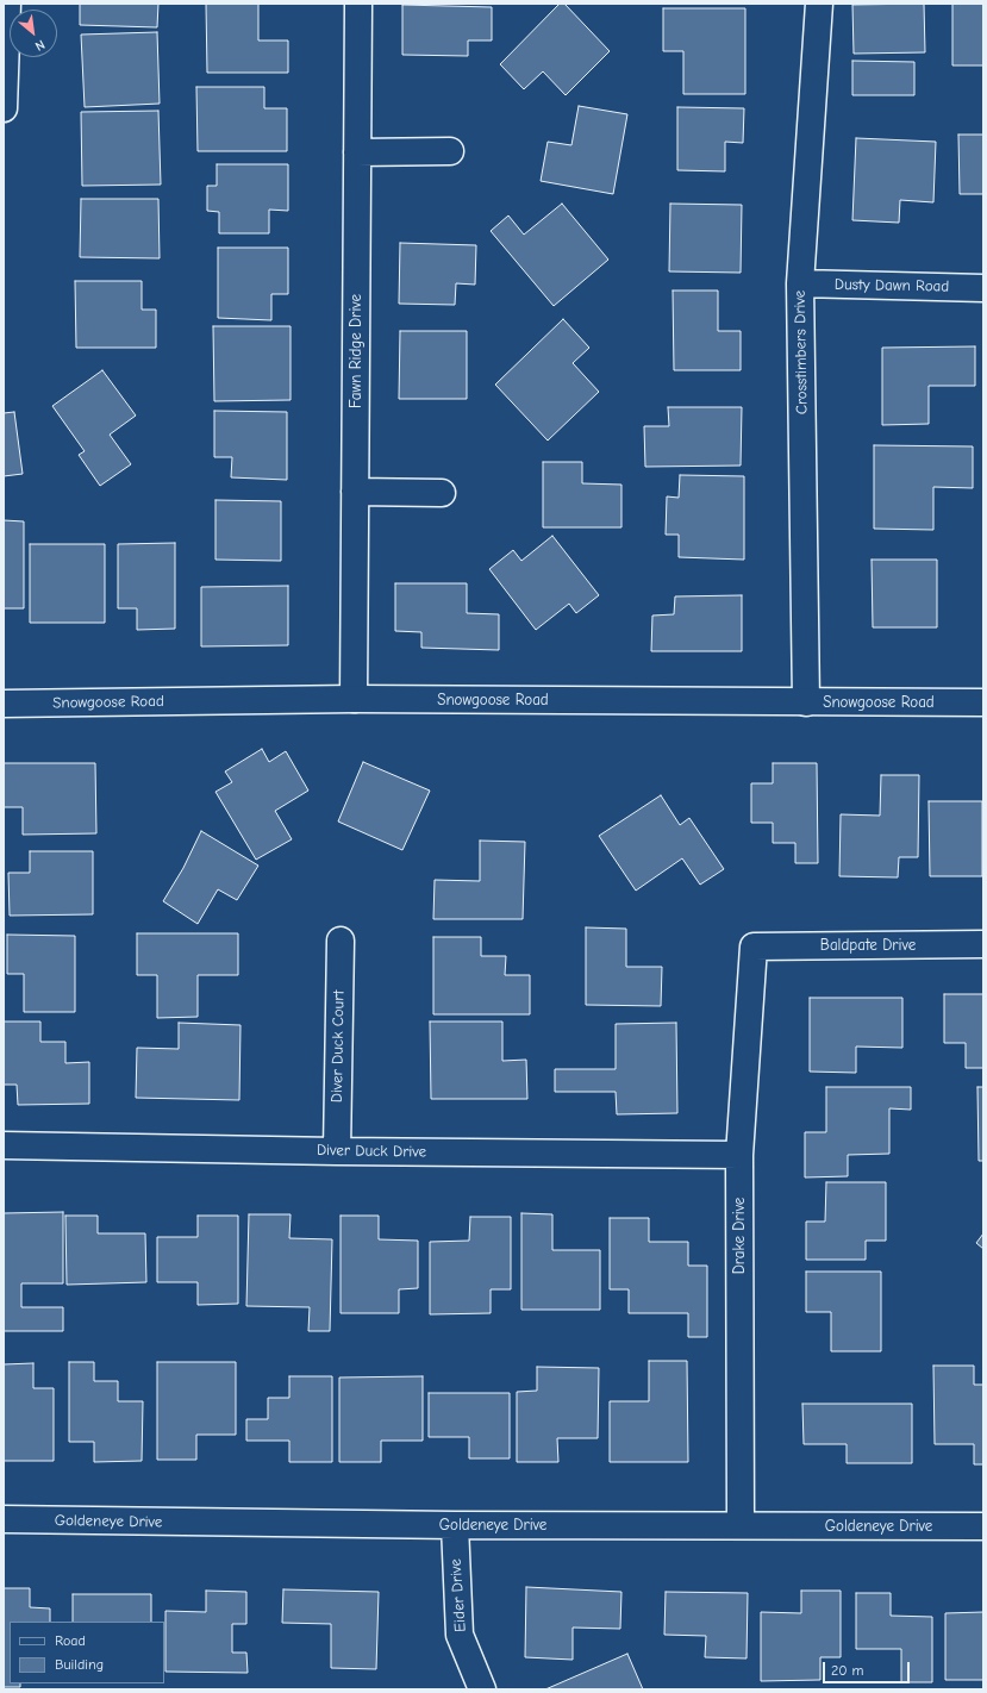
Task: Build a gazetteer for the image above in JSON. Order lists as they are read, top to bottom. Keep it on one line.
{"streets":{"street":["Dusty Dawn Road","Fawn Ridge Drive","Crosstimbers Drive","Snowgoose Road","Baldpate Drive","Diver Duck Court","Diver Duck Drive","Drake Drive","Goldeneye Drive","Eider Drive"]},"crossings":[["Dusty Dawn Road","Crosstimbers Drive"],["Fawn Ridge Drive","Snowgoose Road"],["Crosstimbers Drive","Snowgoose Road"],["Baldpate Drive","Drake Drive"],["Diver Duck Court","Diver Duck Drive"],["Diver Duck Drive","Drake Drive"],["Drake Drive","Goldeneye Drive"],["Goldeneye Drive","Eider Drive"]],"legend":["Road","Building"],"scale_bar":"20 m","north":"bottom right"}
